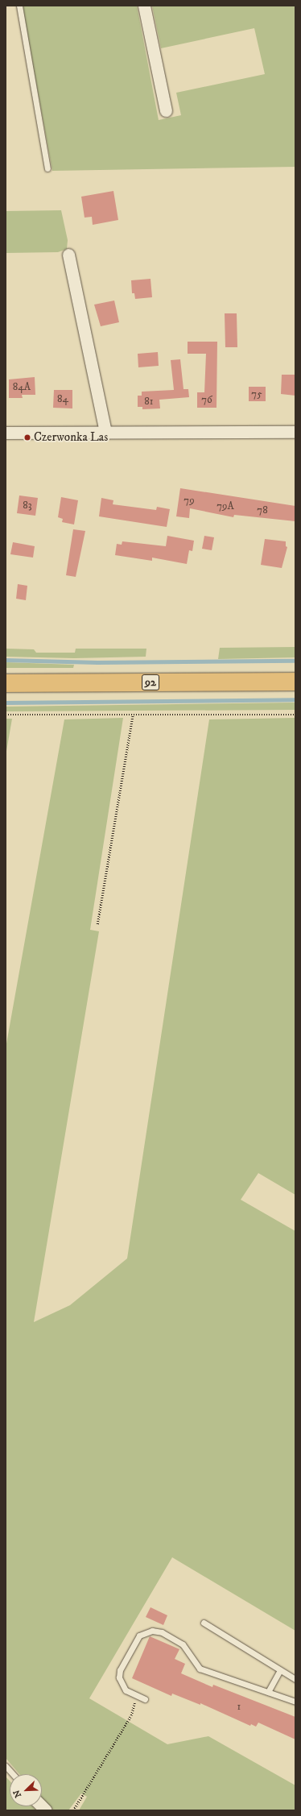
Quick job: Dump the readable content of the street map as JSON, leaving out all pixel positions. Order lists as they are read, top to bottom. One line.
{"streets":{"main road":["92"]},"places":["Czerwonka Las"],"house_numbers":["84A","75","84","76","81","79","83","79A","78","1"],"north":"bottom left"}
